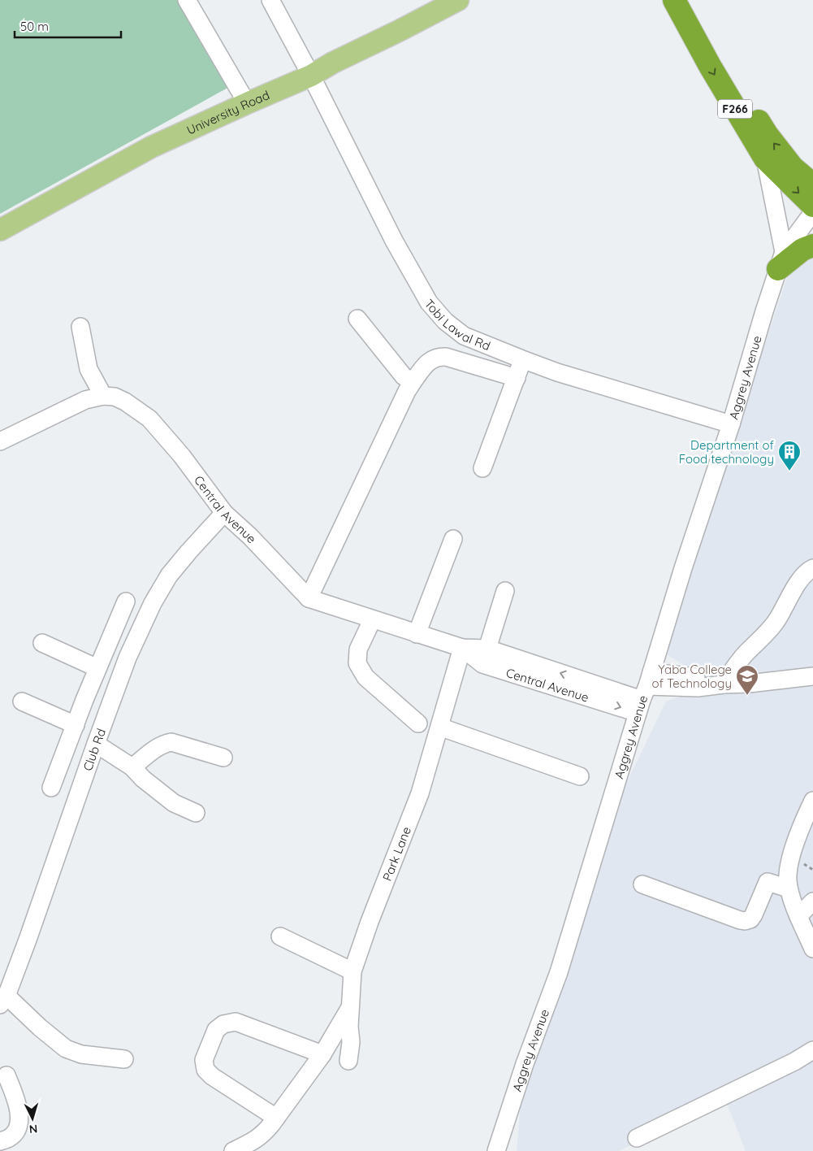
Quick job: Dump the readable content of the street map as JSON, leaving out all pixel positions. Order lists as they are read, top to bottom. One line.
{"streets":{"highway":["F266"],"main road":["University Road"],"street":["Tobi Lawal Rd","Aggrey Avenue","Central Avenue","Club Rd","Park Lane"]},"crossings":[["University Road","Tobi Lawal Rd"],["Tobi Lawal Rd","Aggrey Avenue"],["Aggrey Avenue","Central Avenue"],["Central Avenue","Club Rd"],["Central Avenue","Park Lane"]],"places":{"building":["Department of Food technology"],"school or university":["Yaba College of Technology"]},"scale_bar":"50 m","north":"bottom"}
